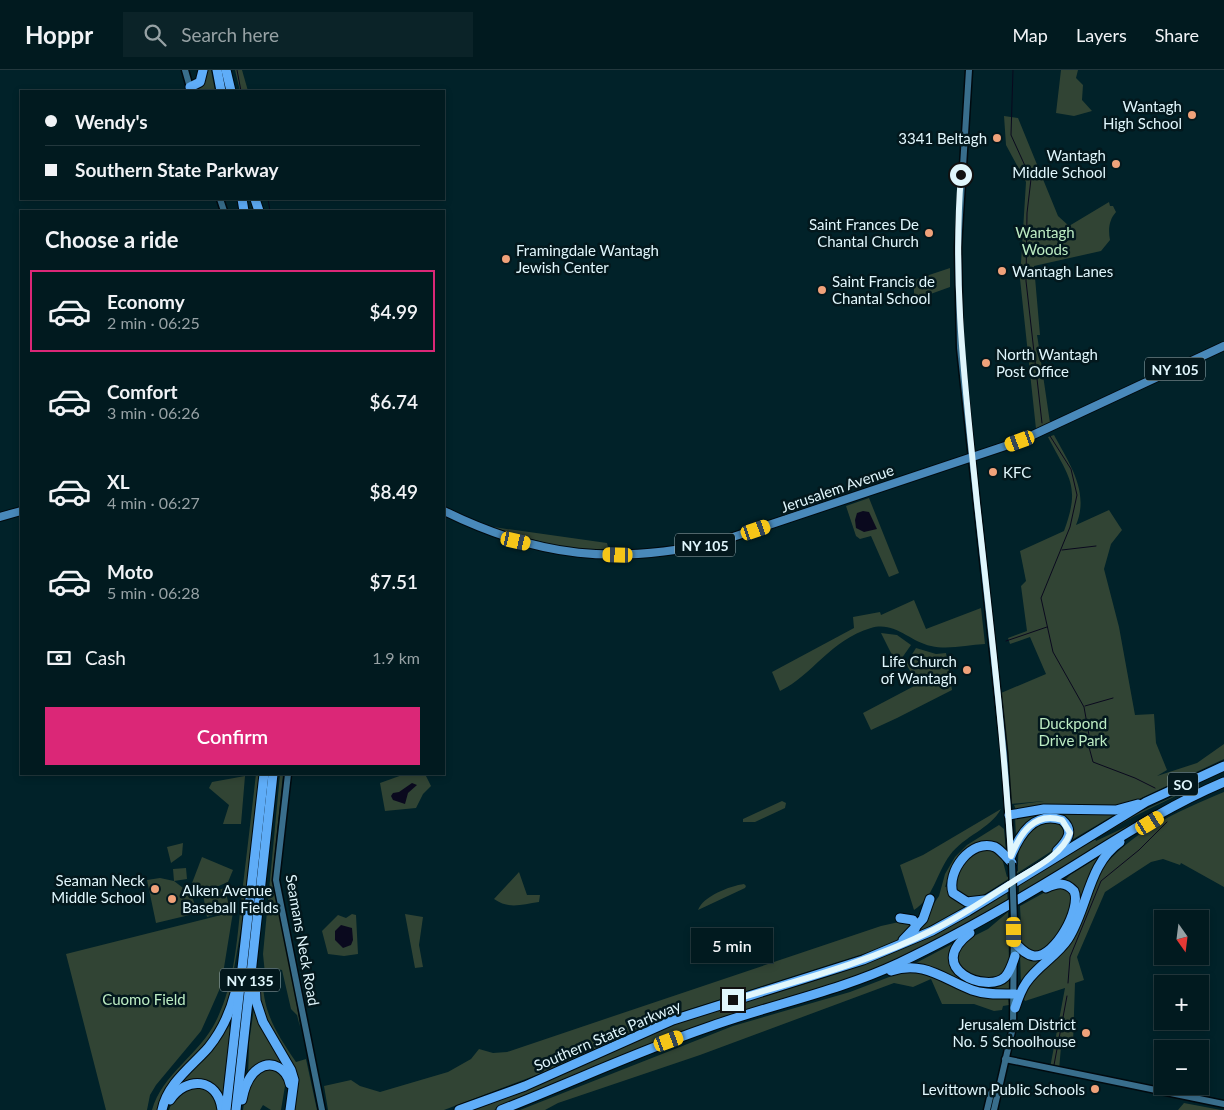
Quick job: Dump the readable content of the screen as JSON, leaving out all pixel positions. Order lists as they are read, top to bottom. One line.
{"streets":{"highway":["SO","NY 135","Southern State Parkway"],"main road":["NY 105","Jerusalem Avenue","Seamans Neck Road"]},"parks":["Wantagh Woods","Duckpond Drive Park","Cuomo Field"],"places":["Wantagh High School","3341 Beltagh","Wantagh Middle School","Saint Frances De Chantal Church","Framingdale Wantagh Jewish Center","Wantagh Lanes","Saint Francis de Chantal School","North Wantagh Post Office","KFC","Life Church of Wantagh","Seaman Neck Middle School","Alken Avenue Baseball Fields","Jerusalem District No. 5 Schoolhouse","Levittown Public Schools"],"north":"bottom","page":{"header":"Hoppr","search":"Search here","nav":["Map","Layers","Share"],"banner":["Wendy's","Southern State Parkway"],"heading":"Choose a ride","list":[{"name":"Economy","note":"2 min · 06:25","value":"$4.99"},{"name":"Comfort","note":"3 min · 06:26","value":"$6.74"},{"name":"XL","note":"4 min · 06:27","value":"$8.49"},{"name":"Moto","note":"5 min · 06:28","value":"$7.51"}],"pay":["Cash","1.9 km"],"buttons":"Confirm","map_buttons":["+","−"],"bubble":"5 min"}}
